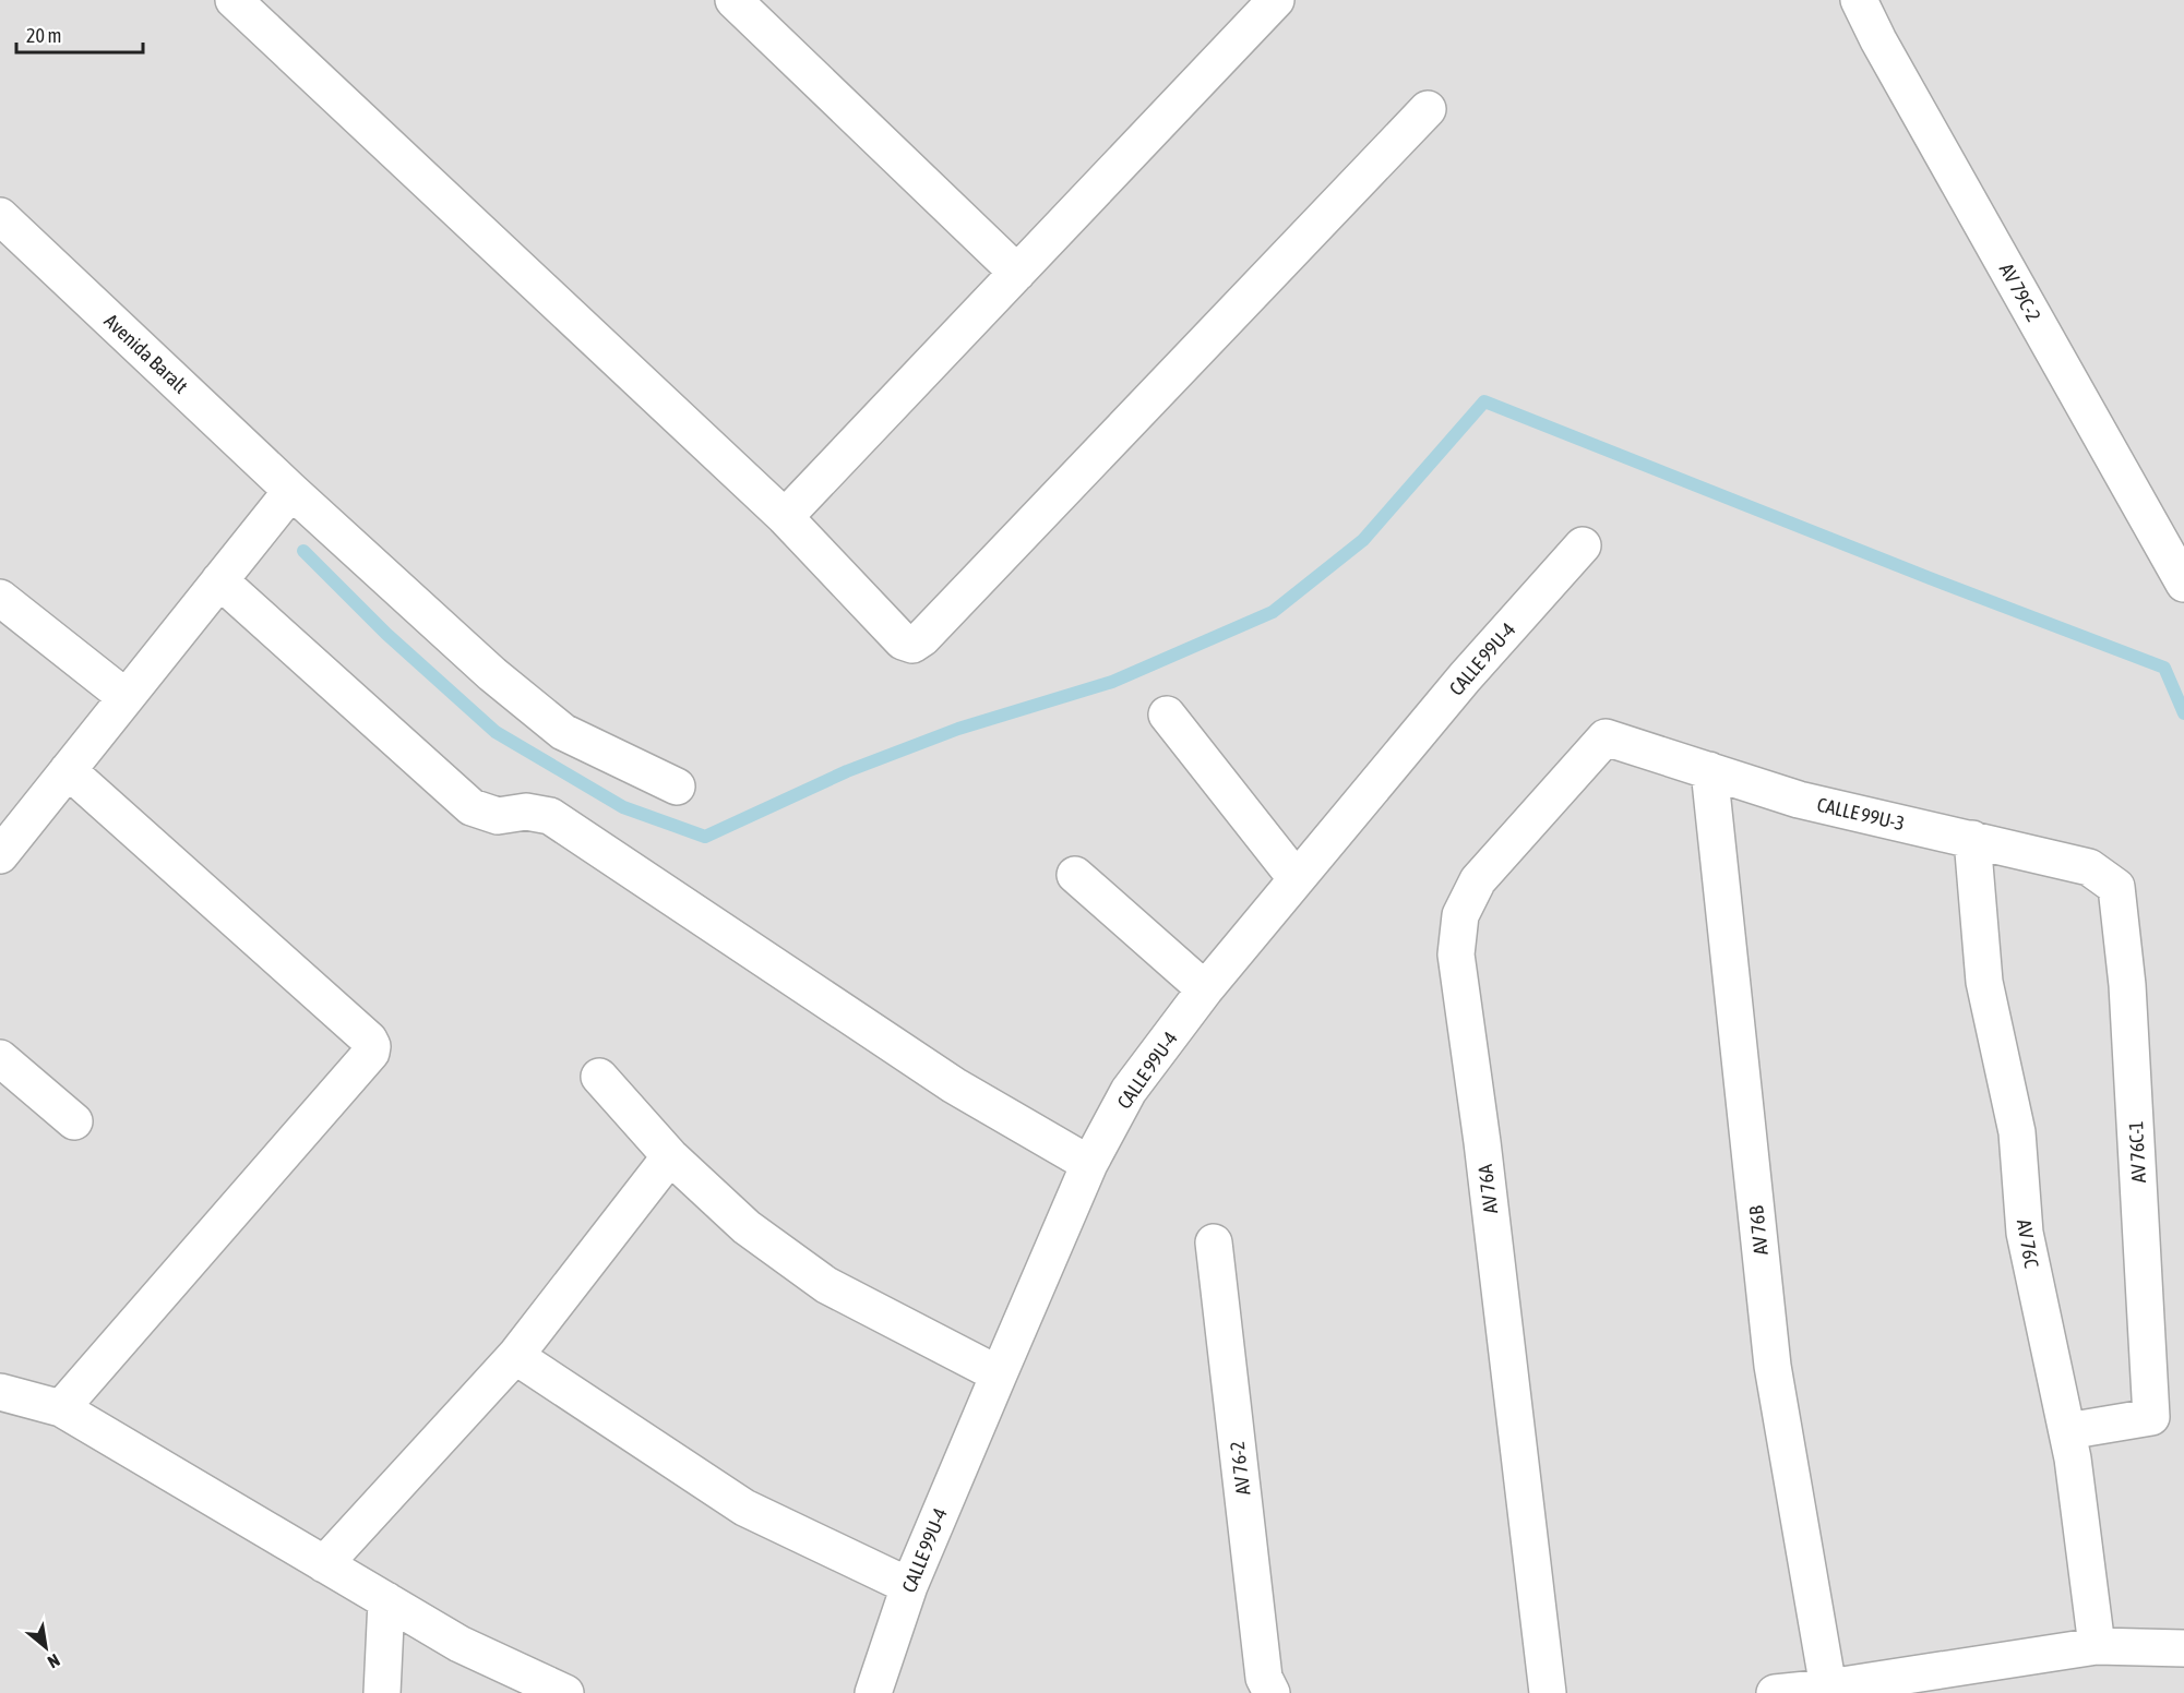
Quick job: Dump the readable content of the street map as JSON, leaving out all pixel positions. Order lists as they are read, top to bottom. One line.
{"streets":{"street":["AV 79C-2","Avenida Baralt","CALLE 99U-4","CALLE 99U-3","AV 76C-1","AV 76A","AV 76B","AV 76C","AV 76-2"]},"crossings":[["CALLE 99U-3","AV 76C-1"],["CALLE 99U-3","AV 76A"],["CALLE 99U-3","AV 76B"],["CALLE 99U-3","AV 76C"],["AV 76C-1","AV 76C"]],"scale_bar":"20 m","north":"bottom right"}
